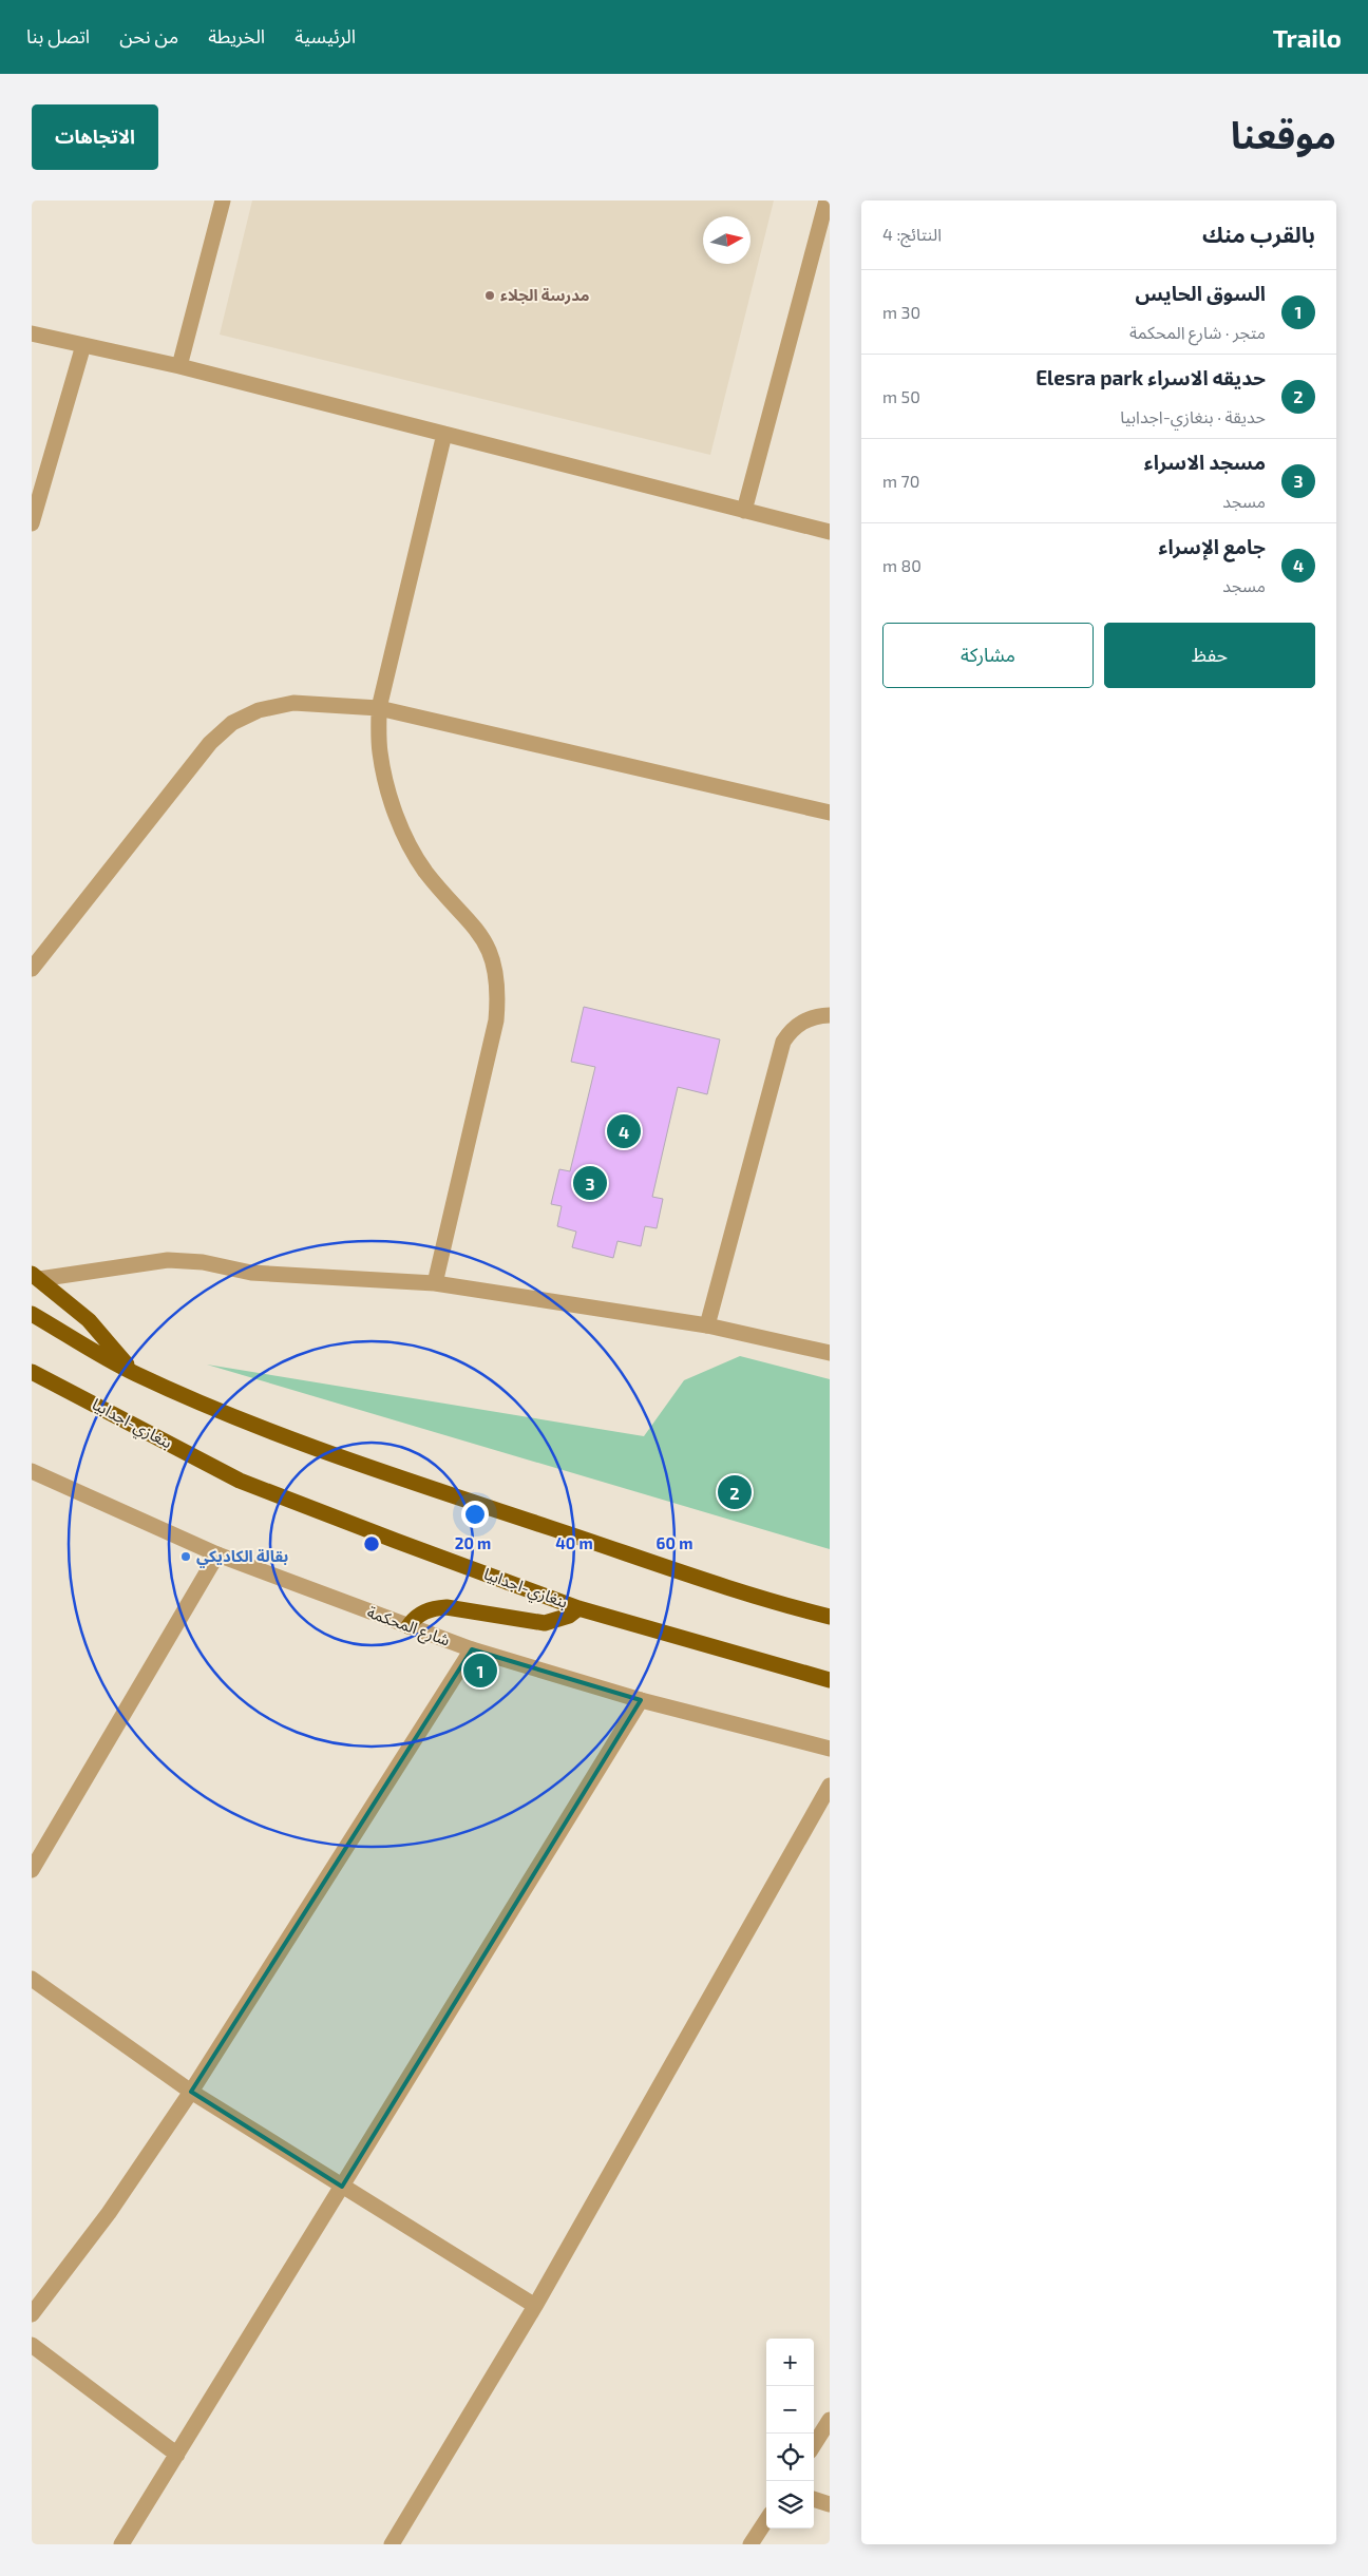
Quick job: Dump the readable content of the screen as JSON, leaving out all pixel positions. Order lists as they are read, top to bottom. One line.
{"streets":{"highway":["بنغازي-اجدابيا"],"street":["شارع المحكمة"]},"places":["مدرسة الجلاء","بقالة الكاديكي"],"north":"right","page":{"header":"Trailo","nav":["الرئيسية","الخريطة","من نحن","اتصل بنا"],"title":"موقعنا","buttons":["الاتجاهات",["حفظ","مشاركة"]],"heading":["بالقرب منك","النتائج: 4"],"list":[{"mark":"1","name":"السوق الحايس","note":"متجر · شارع المحكمة","value":"30 m"},{"mark":"2","name":"حديقه الاسراء Elesra park","note":"حديقة · بنغازي-اجدابيا","value":"50 m"},{"mark":"3","name":"مسجد الاسراء","note":"مسجد","value":"70 m"},{"mark":"4","name":"جامع الإسراء","note":"مسجد","value":"80 m"}],"pins":["4","3","2","1"],"map_buttons":["+","−"]},"rings":["20 m","40 m","60 m"]}
